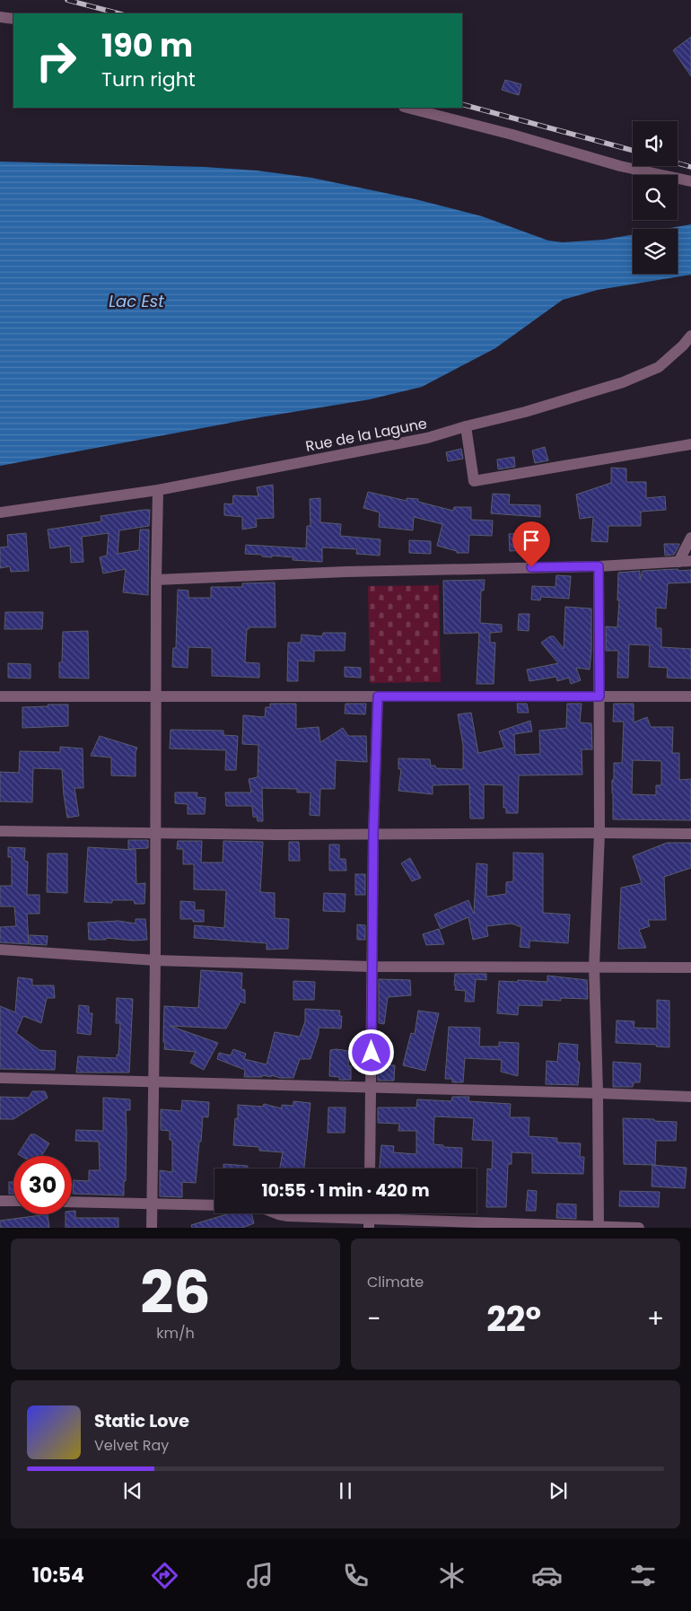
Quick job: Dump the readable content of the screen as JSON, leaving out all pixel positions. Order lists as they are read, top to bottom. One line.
{"streets":{"street":["Rue de la Lagune"]},"water":["Lac Est"],"page":{"turn":["190 m","Turn right"],"limit":"30","trip":"10:55 · 1 min · 420 m","tile":[["26","km/h"],"Climate"],"heat":["−","22°","+"],"song":["Static Love","Velvet Ray"],"tabs":"10:54"}}
